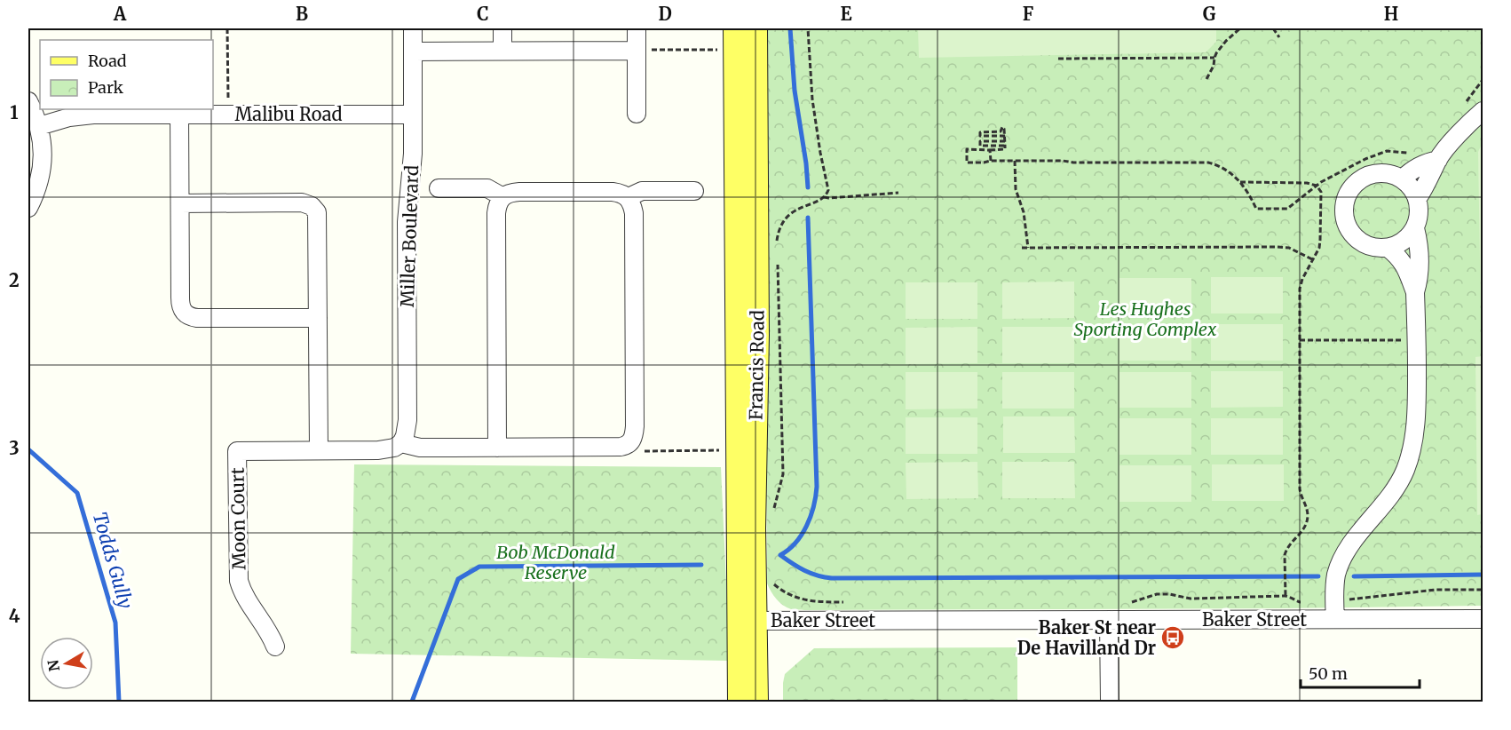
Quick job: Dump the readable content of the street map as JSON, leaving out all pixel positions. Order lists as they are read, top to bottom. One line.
{"streets":{"main road":["Francis Road"],"street":["Malibu Road","Miller Boulevard","Moon Court","Baker Street"]},"crossings":[["Malibu Road","Miller Boulevard"],["Miller Boulevard","Moon Court"],["Francis Road","Baker Street"]],"water":["Todds Gully"],"parks":["Les Hughes Sporting Complex","Bob McDonald Reserve"],"places":{"bus stop":["Baker St near De Havilland Dr"]},"legend":["Road","Park"],"scale_bar":"50 m","north":"left","grid":{"columns":["A","B","C","D","E","F","G","H"],"rows":["1","2","3","4"]}}
